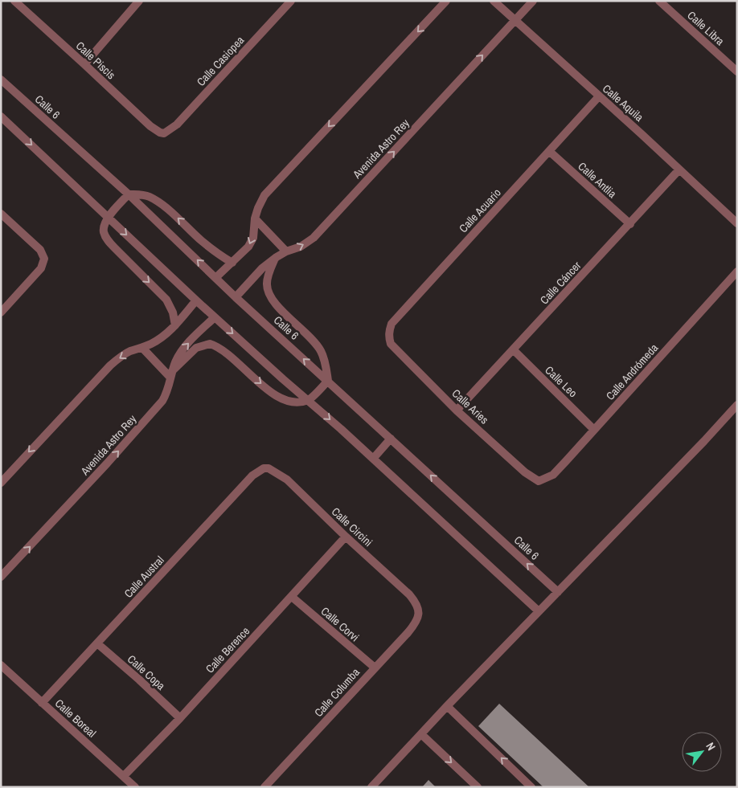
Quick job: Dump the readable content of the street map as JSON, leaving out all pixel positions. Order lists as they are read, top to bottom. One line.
{"streets":{"street":["Calle Libra","Calle Piscis","Calle Casiopea","Calle Aquila","Calle 6","Avenida Astro Rey","Calle Antlia","Calle Acuario","Calle Cáncer","Calle Andrómeda","Calle Leo","Calle Aries","Calle Circini","Calle Austral","Calle Corvi","Calle Berence","Calle Copa","Calle Columba","Calle Boreal"]},"crossings":[["Calle Piscis","Calle Casiopea"],["Calle Aquila","Avenida Astro Rey"],["Calle Aquila","Calle Acuario"],["Calle Aquila","Calle Cáncer"],["Calle 6","Avenida Astro Rey"],["Calle Antlia","Calle Acuario"],["Calle Antlia","Calle Cáncer"],["Calle Acuario","Calle Aries"],["Calle Cáncer","Calle Leo"],["Calle Cáncer","Calle Aries"],["Calle Andrómeda","Calle Leo"],["Calle Andrómeda","Calle Aries"],["Calle Circini","Calle Austral"],["Calle Circini","Calle Berence"],["Calle Circini","Calle Columba"],["Calle Austral","Calle Copa"],["Calle Austral","Calle Boreal"],["Calle Corvi","Calle Berence"],["Calle Corvi","Calle Columba"],["Calle Berence","Calle Copa"],["Calle Berence","Calle Boreal"]],"north":"top right"}
